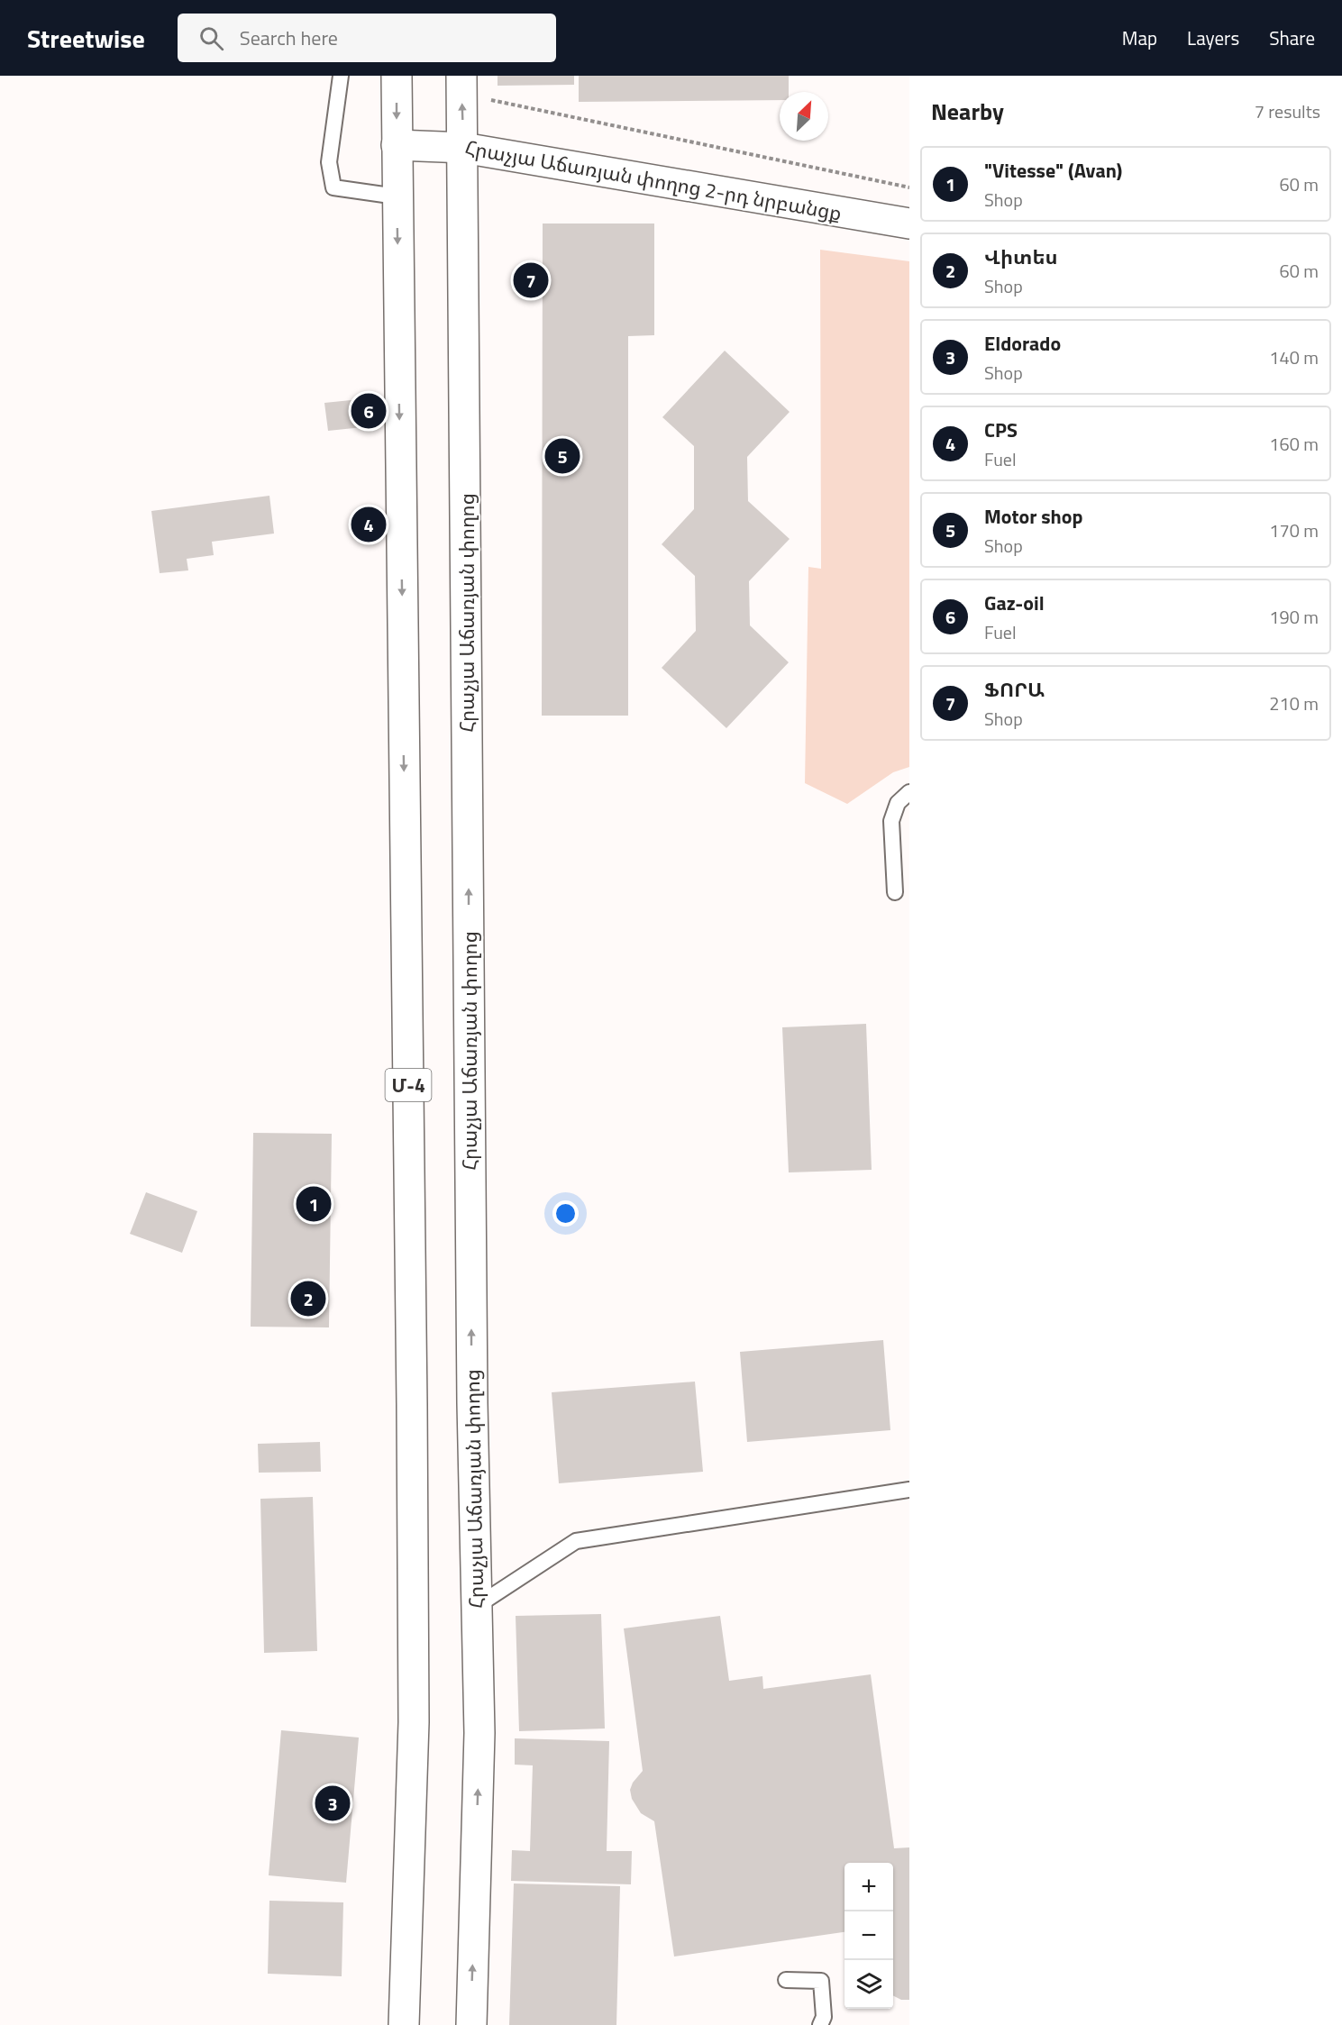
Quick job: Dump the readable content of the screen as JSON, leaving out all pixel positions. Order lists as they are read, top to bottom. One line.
{"streets":{"main road":["Հրաչյա Աճառյան փողոց 2-րդ նրբանցք","Հրաչյա Աճառյան փողոց","Մ-4"]},"crossings":[["Հրաչյա Աճառյան փողոց 2-րդ նրբանցք","Հրաչյա Աճառյան փողոց"],["Հրաչյա Աճառյան փողոց 2-րդ նրբանցք","Մ-4"]],"north":"top right","page":{"header":"Streetwise","search":"Search here","nav":["Map","Layers","Share"],"heading":["Nearby","7 results"],"list":[{"mark":"1","name":"\"Vitesse\" (Avan)","note":"Shop","value":"60 m"},{"mark":"2","name":"Վիտես","note":"Shop","value":"60 m"},{"mark":"3","name":"Eldorado","note":"Shop","value":"140 m"},{"mark":"4","name":"CPS","note":"Fuel","value":"160 m"},{"mark":"5","name":"Motor shop","note":"Shop","value":"170 m"},{"mark":"6","name":"Gaz-oil","note":"Fuel","value":"190 m"},{"mark":"7","name":"ՖՈՐԱ","note":"Shop","value":"210 m"}],"pins":["7","6","5","4","1","2","3"],"map_buttons":["+","−"]}}
